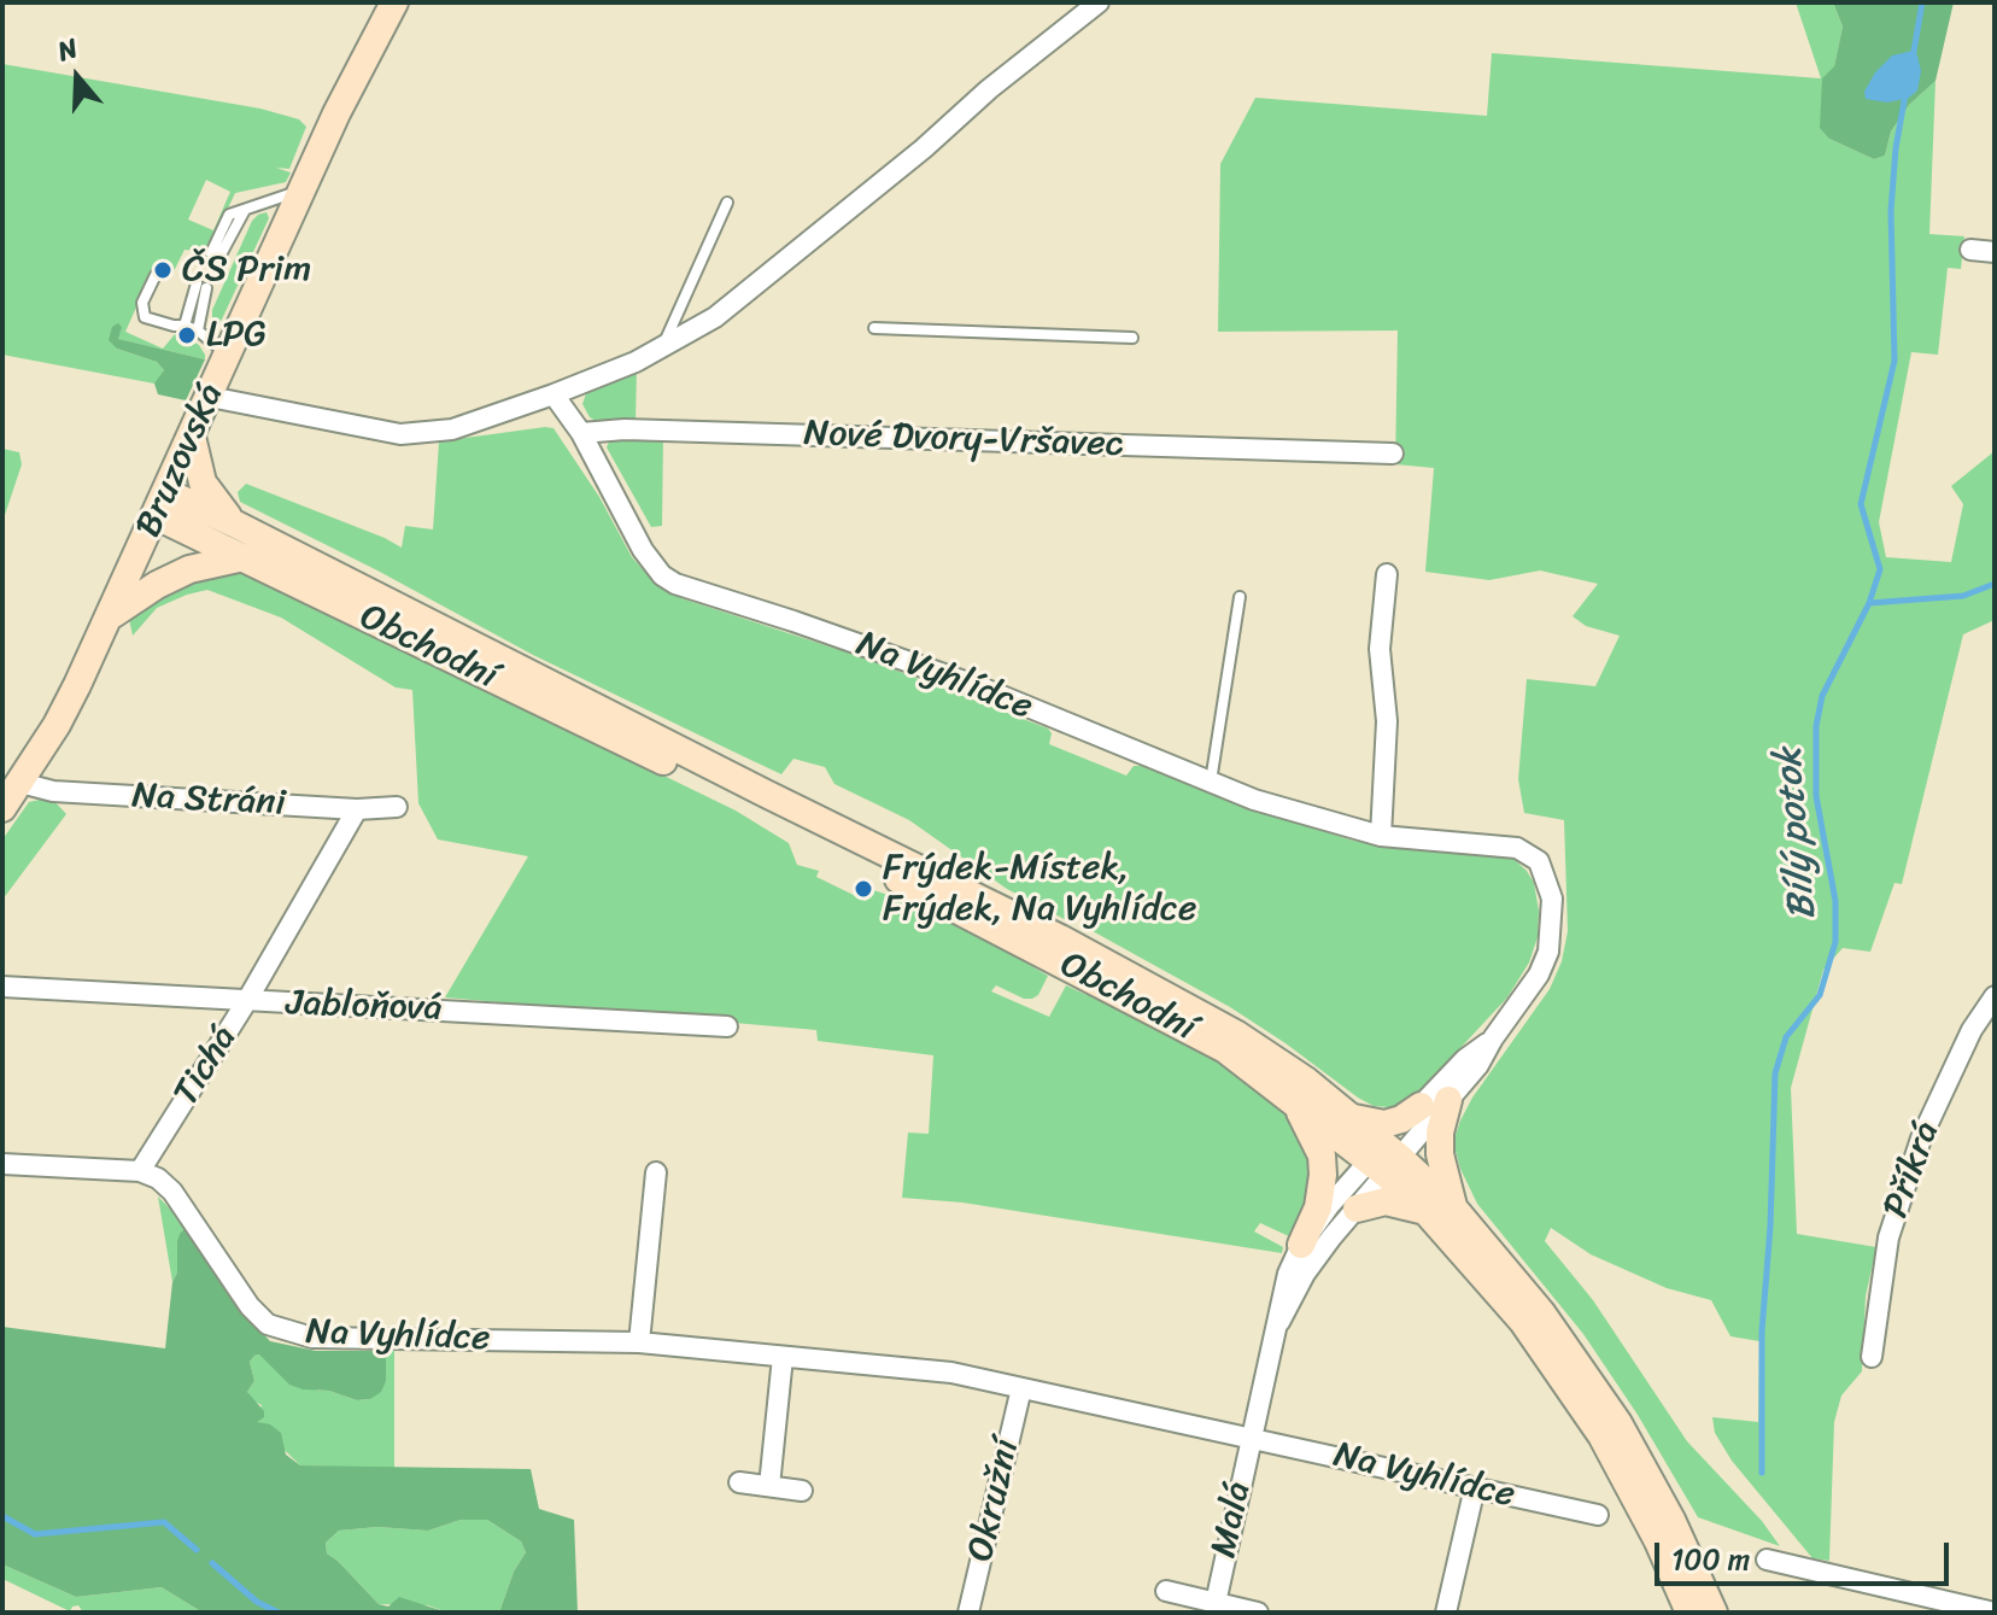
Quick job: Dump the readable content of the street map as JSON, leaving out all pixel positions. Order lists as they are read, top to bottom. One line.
{"streets":{"main road":["Bruzovská","Obchodní"],"street":["Nové Dvory-Vršavec","Na Vyhlídce","Na Stráni","Jabloňová","Tichá","Příkrá","Okružní","Malá"]},"crossings":[["Nové Dvory-Vršavec","Na Vyhlídce"],["Bruzovská","Obchodní"],["Bruzovská","Na Stráni"],["Obchodní","Na Vyhlídce"],["Na Vyhlídce","Tichá"],["Na Vyhlídce","Okružní"],["Na Vyhlídce","Malá"],["Na Stráni","Tichá"],["Jabloňová","Tichá"]],"water":["Bílý potok"],"places":["ČS Prim","LPG","Frýdek-Místek, Frýdek, Na Vyhlídce"],"scale_bar":"100 m","north":"top"}
